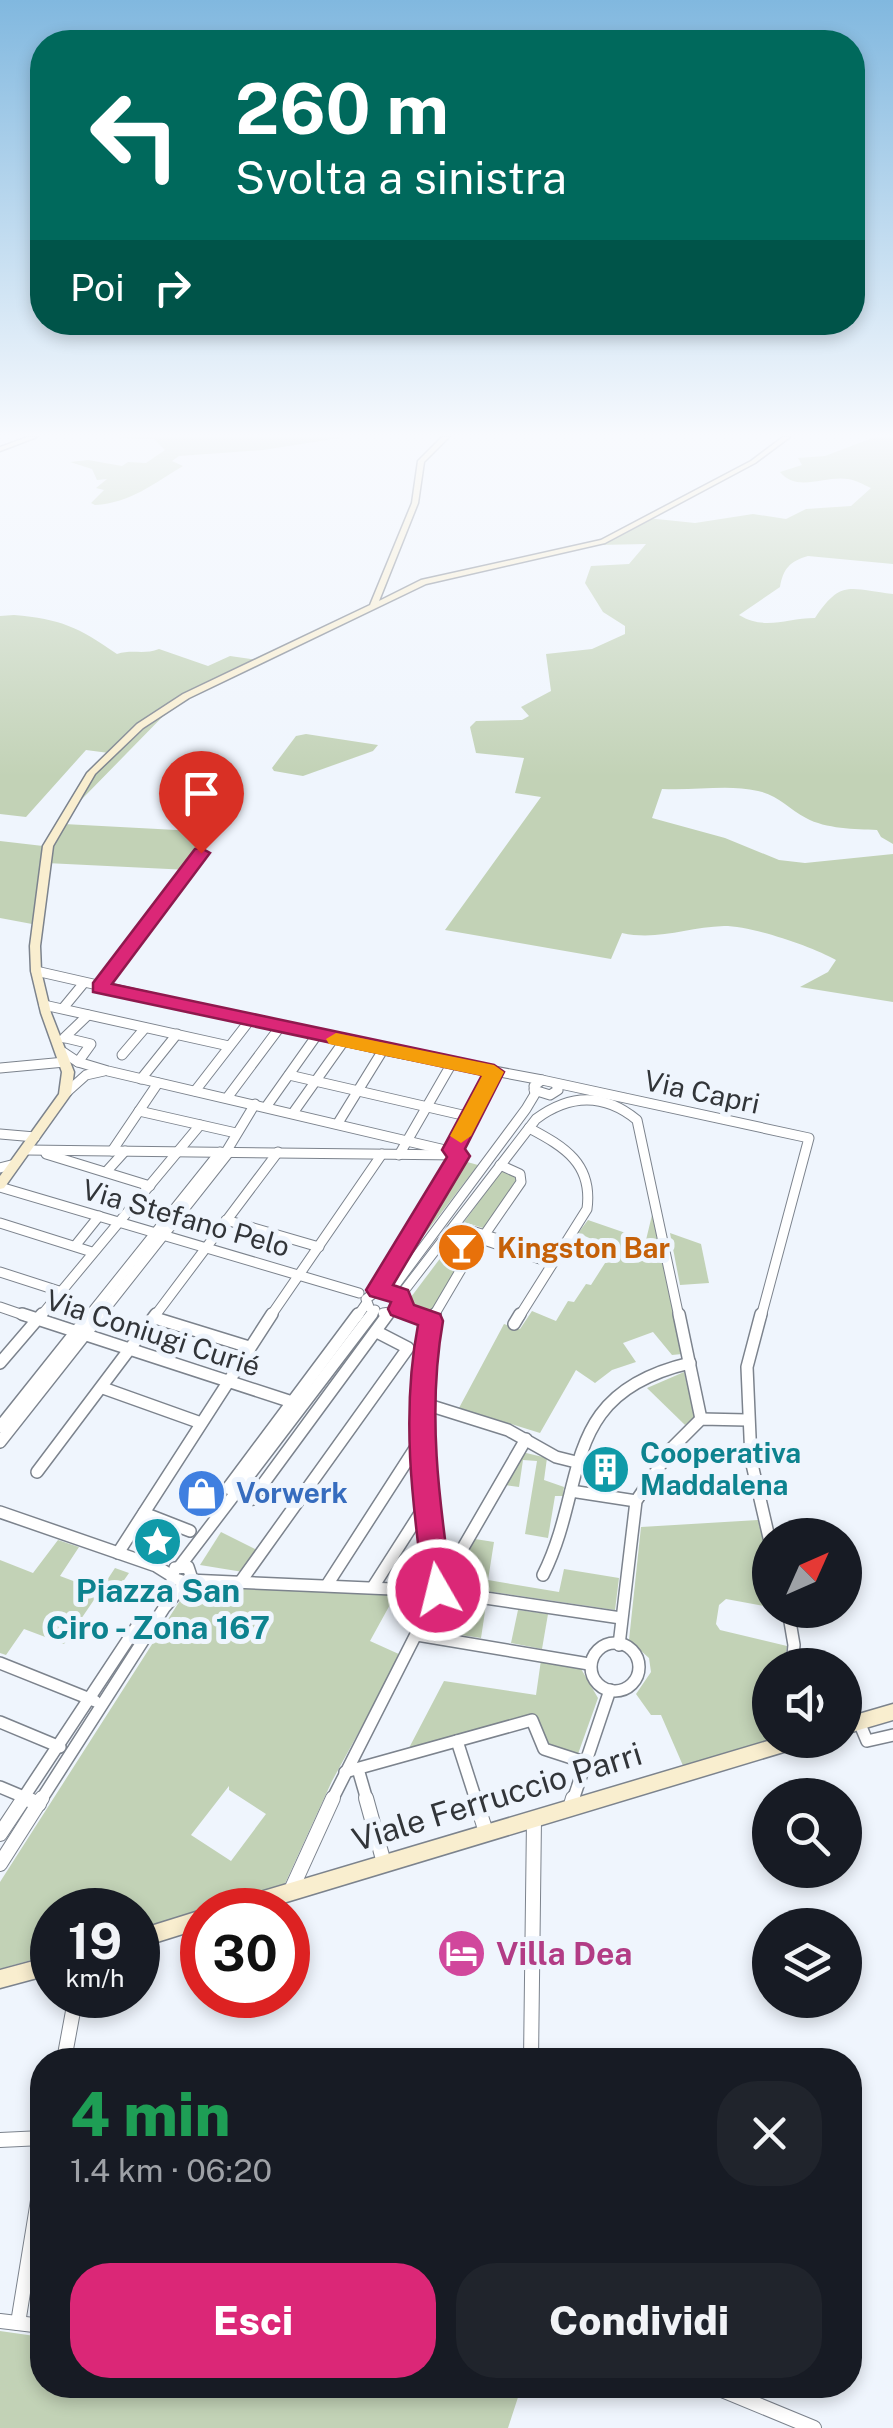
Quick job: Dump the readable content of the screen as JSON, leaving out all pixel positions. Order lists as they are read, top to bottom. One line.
{"streets":{"main road":["Viale Ferruccio Parri"],"street":["Via Capri","Via Stefano Pelo","Via Coniugi Curié"]},"places":{"bar":["Kingston Bar"],"building":["Cooperativa Maddalena"],"shop":["Vorwerk"],"place":["Piazza San Ciro - Zona 167"],"hotel":["Villa Dea"]},"north":"top right","page":{"turn":["260 m","Svolta a sinistra"],"then":"Poi","speed":"19 km/h","limit":"30","heading":["4 min","1.4 km · 06:20"],"buttons":["Esci","Condividi"]}}
